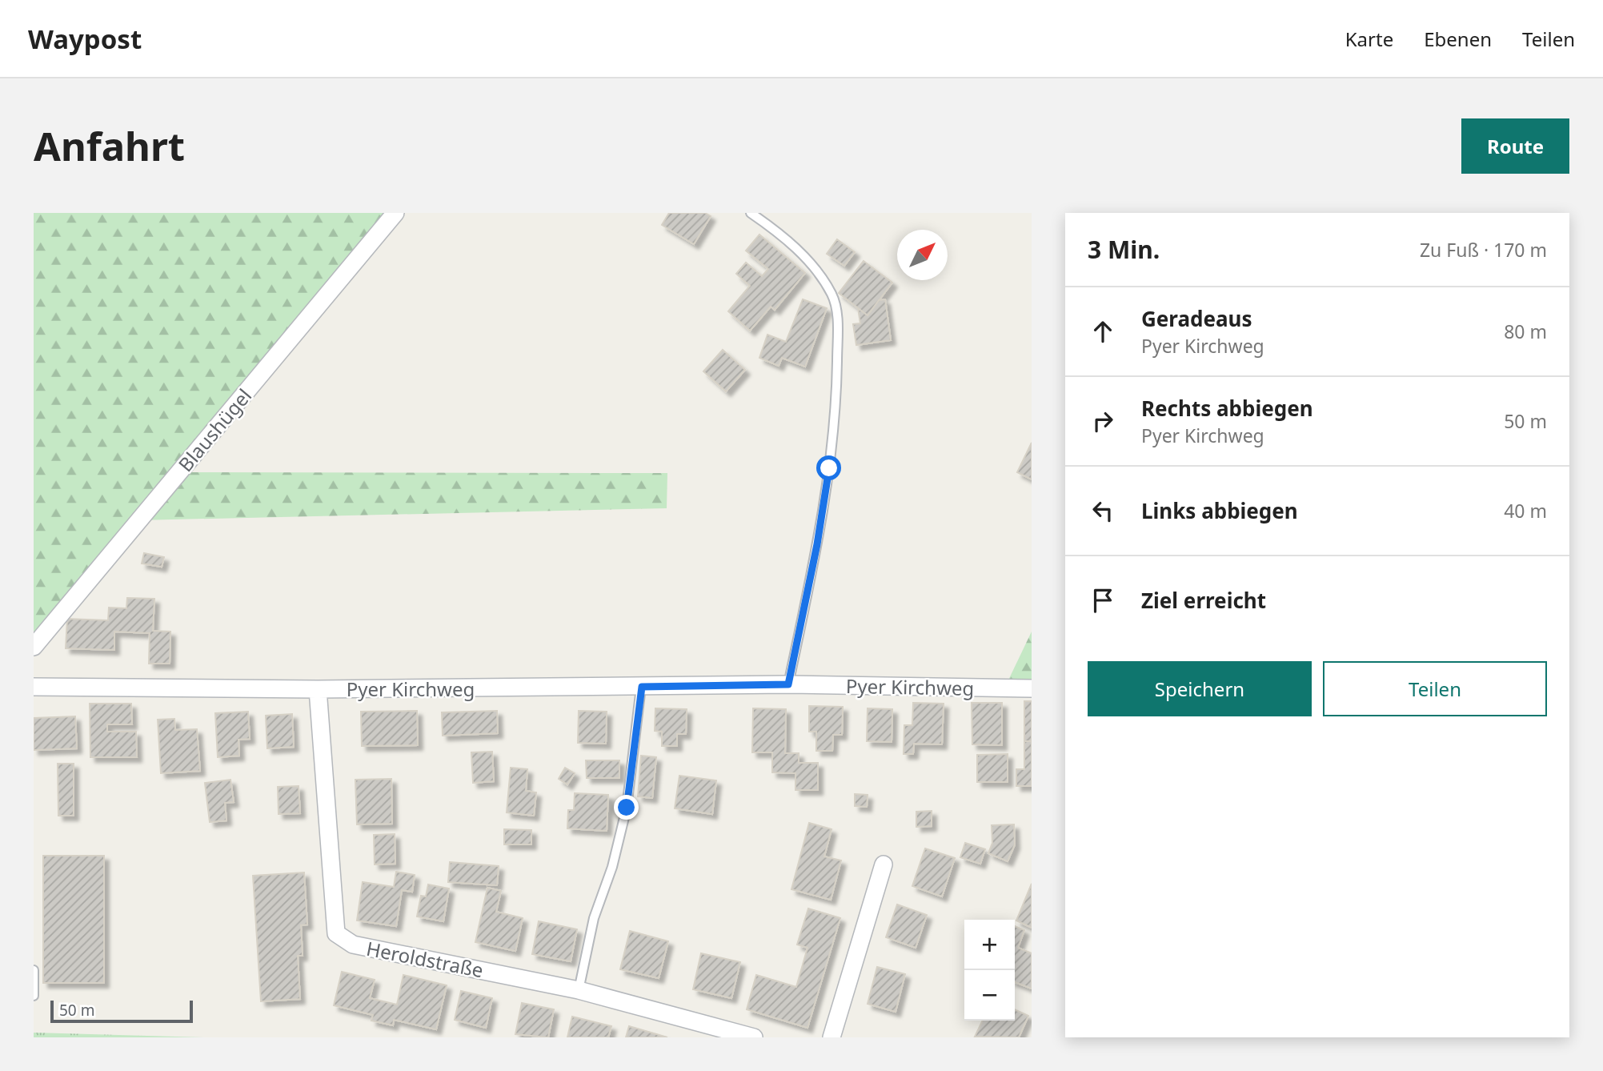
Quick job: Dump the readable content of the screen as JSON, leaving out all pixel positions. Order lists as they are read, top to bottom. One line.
{"streets":{"street":["Blaushügel","Pyer Kirchweg","Heroldstraße"]},"crossings":[["Pyer Kirchweg","Heroldstraße"]],"scale_bar":"50 m","north":"top right","page":{"header":"Waypost","nav":["Karte","Ebenen","Teilen"],"buttons":["Route",["Speichern","Teilen"]],"title":"Anfahrt","heading":["3 Min.","Zu Fuß · 170 m"],"list":[["Geradeaus","Pyer Kirchweg","80 m"],["Rechts abbiegen","Pyer Kirchweg","50 m"],["Links abbiegen","40 m"],"Ziel erreicht"],"map_buttons":["+","−"],"scale":"50 m"}}
